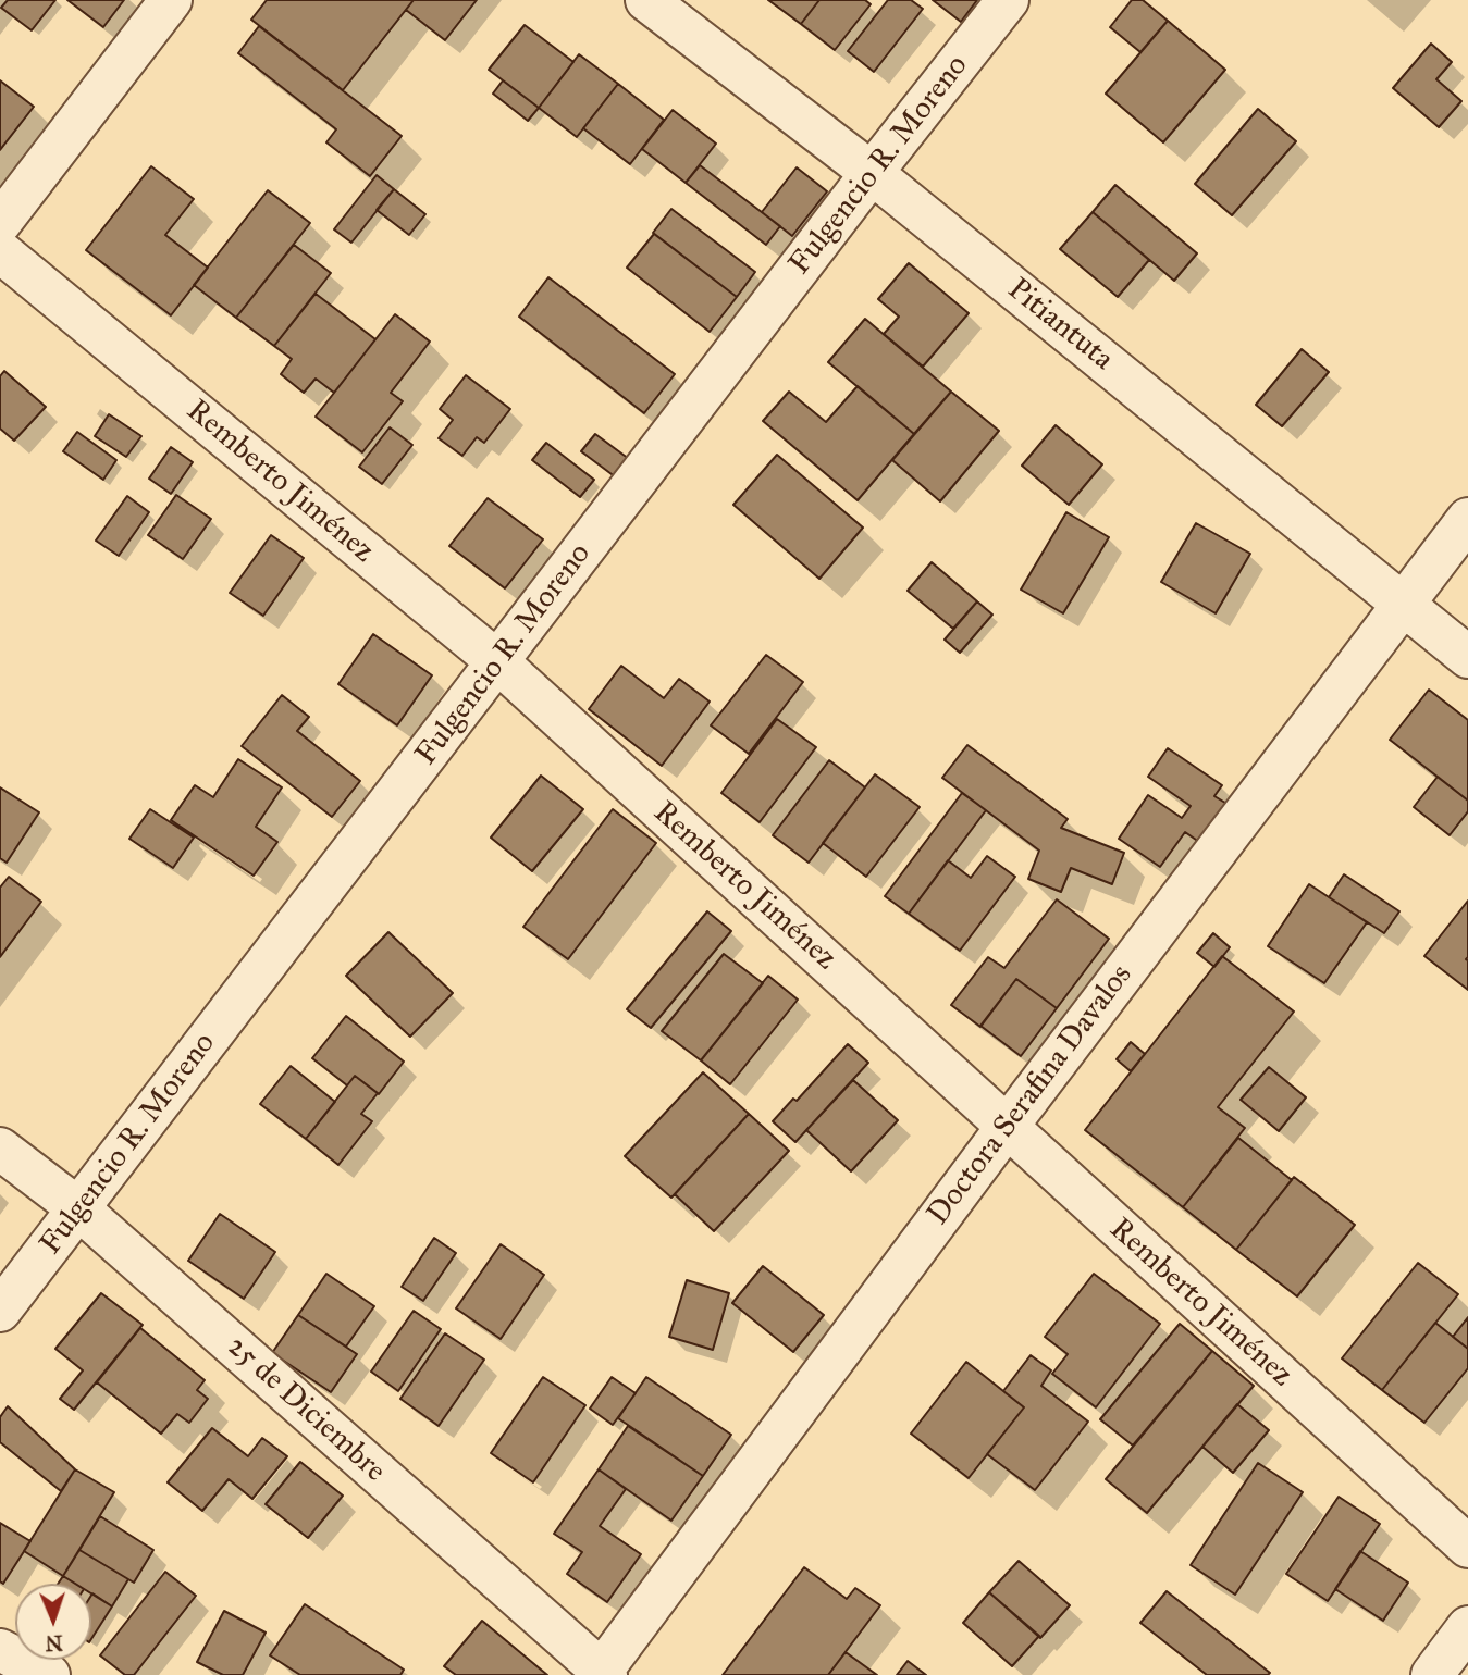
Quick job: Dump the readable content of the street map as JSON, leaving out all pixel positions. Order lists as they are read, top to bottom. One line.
{"streets":{"street":["Fulgencio R. Moreno","Pitiantuta","Remberto Jiménez","Doctora Serafina Davalos","25 de Diciembre"]},"crossings":[["Fulgencio R. Moreno","Pitiantuta"],["Fulgencio R. Moreno","Remberto Jiménez"],["Fulgencio R. Moreno","25 de Diciembre"],["Pitiantuta","Doctora Serafina Davalos"],["Remberto Jiménez","Doctora Serafina Davalos"],["Doctora Serafina Davalos","25 de Diciembre"]],"north":"bottom"}
